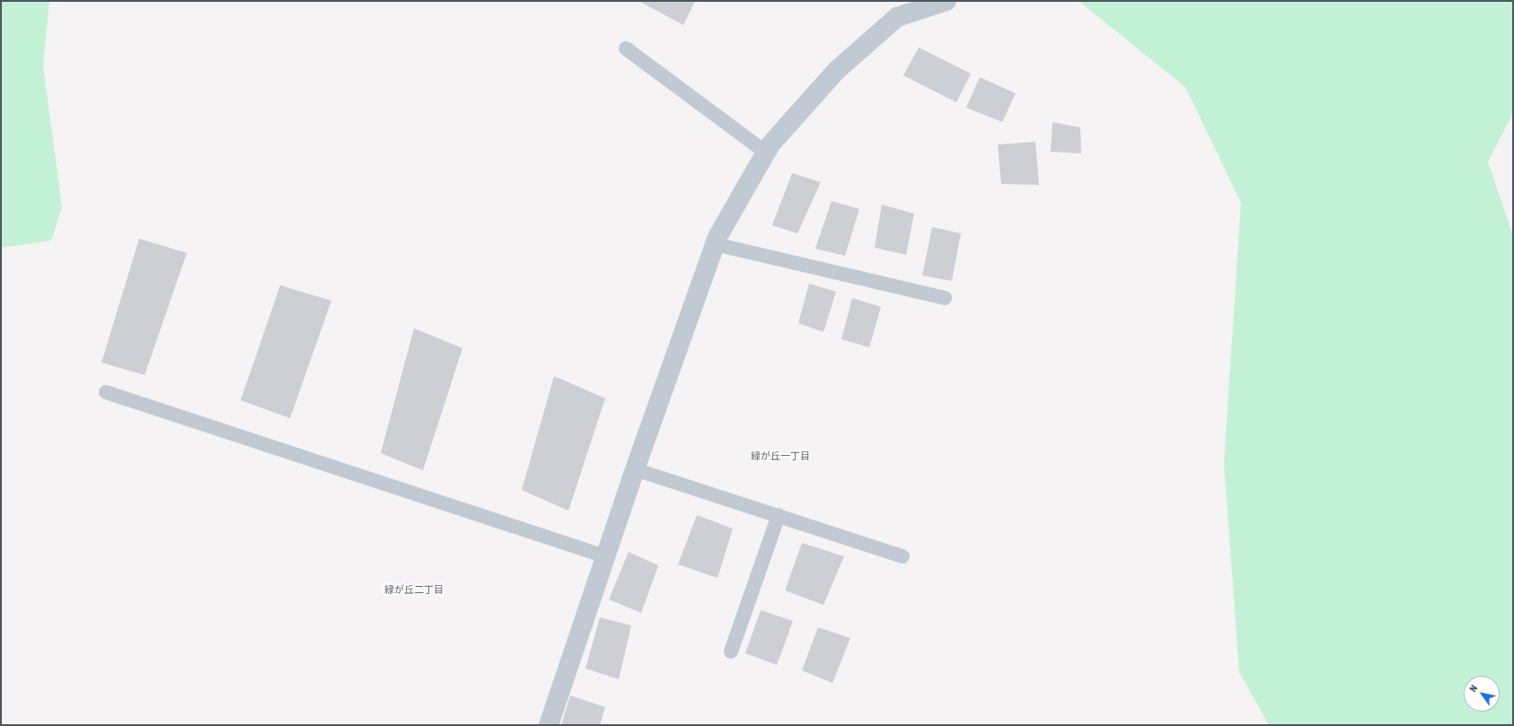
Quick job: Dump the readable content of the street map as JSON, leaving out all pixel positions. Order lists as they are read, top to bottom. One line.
{"districts":["緑が丘一丁目","緑が丘二丁目"],"north":"top left"}
